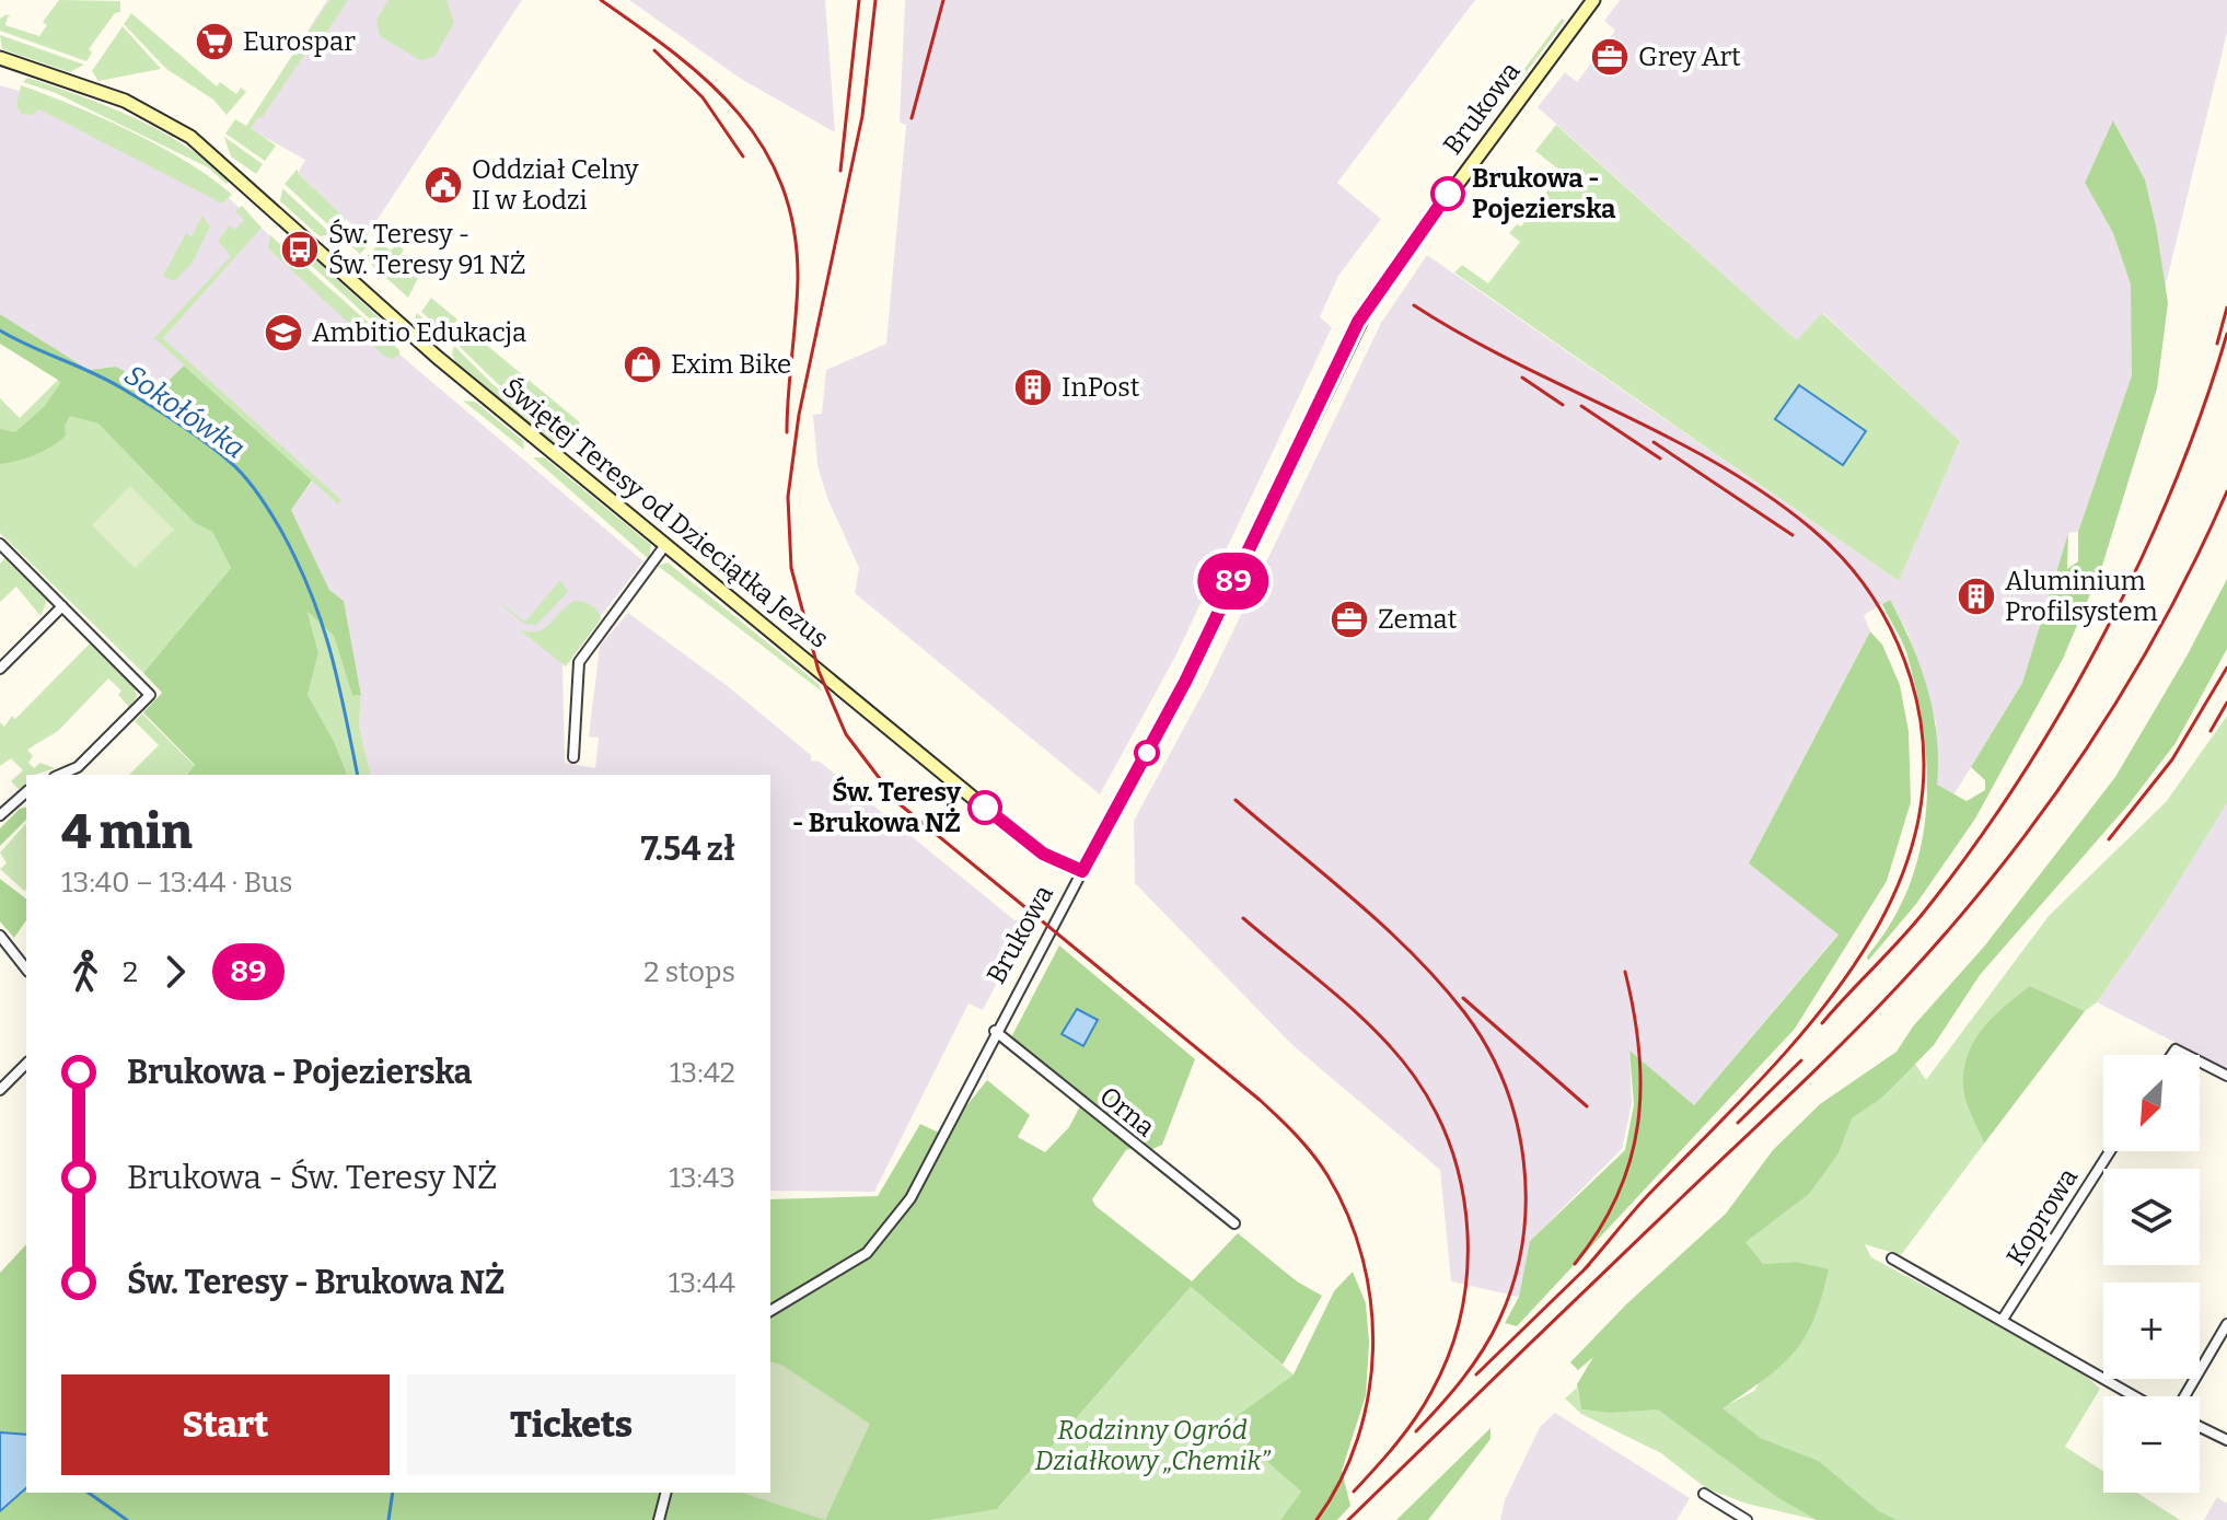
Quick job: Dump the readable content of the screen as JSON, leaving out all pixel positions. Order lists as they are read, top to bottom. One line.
{"streets":{"street":["Brukowa","Świętej Teresy od Dzieciątka Jezus","Orna","Koprowa"]},"crossings":[["Brukowa","Świętej Teresy od Dzieciątka Jezus"],["Brukowa","Orna"]],"water":["Sokołówka"],"parks":["Rodzinny Ogród Działkowy „Chemik”"],"places":{"supermarket":["Eurospar"],"office":["Grey Art","Zemat"],"public building":["Oddział Celny II w Łodzi"],"other":["Brukowa - Pojezierska","Św. Teresy - Brukowa NŻ"],"bus stop":["Św. Teresy - Św. Teresy 91 NŻ"],"school or university":["Ambitio Edukacja"],"shop":["Exim Bike"],"building":["InPost","Aluminium Profilsystem"]},"lines":["bus line 89"],"north":"bottom left","page":{"on_map":"89","heading":["4 min","13:40 – 13:44 · Bus","7.54 zł"],"legs":["2","89","2 stops"],"list":[{"name":"Brukowa - Pojezierska","value":"13:42"},{"name":"Brukowa - Św. Teresy NŻ","value":"13:43"},{"name":"Św. Teresy - Brukowa NŻ","value":"13:44"}],"map_buttons":["+","−"],"buttons":["Start","Tickets"]}}
